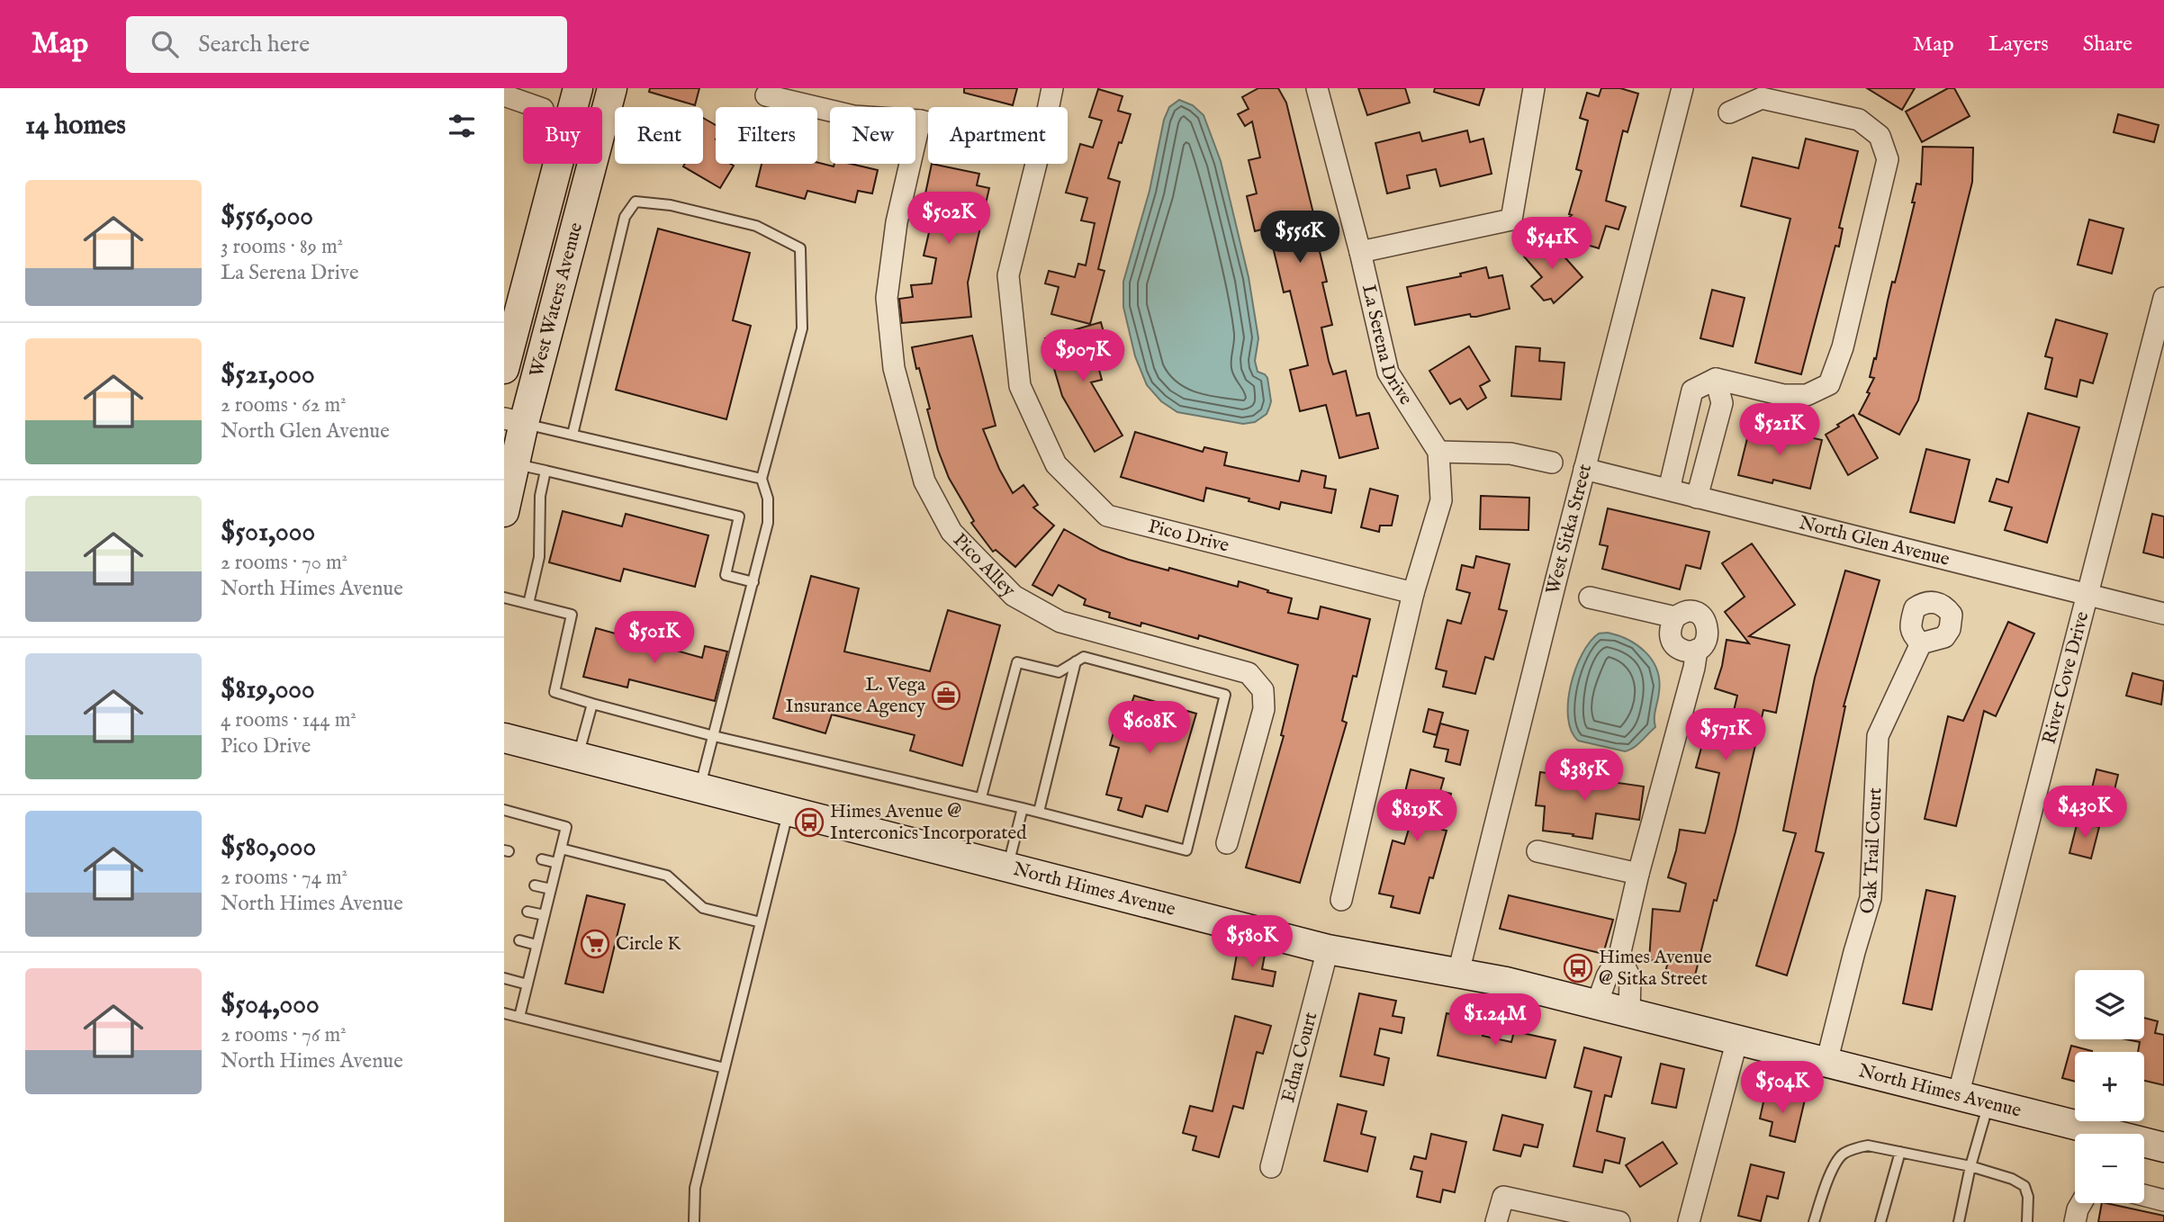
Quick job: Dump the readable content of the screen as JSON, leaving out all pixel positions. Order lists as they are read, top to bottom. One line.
{"streets":{"street":["West Waters Avenue","La Serena Drive","West Sitka Street","Pico Drive","North Glen Avenue","Pico Alley","River Cove Drive","Oak Trail Court","North Himes Avenue","Edna Court"]},"crossings":[["La Serena Drive","Pico Drive"],["West Sitka Street","North Glen Avenue"],["West Sitka Street","North Himes Avenue"],["North Glen Avenue","River Cove Drive"],["River Cove Drive","North Himes Avenue"],["Oak Trail Court","North Himes Avenue"],["North Himes Avenue","Edna Court"]],"places":{"office":["L. Vega Insurance Agency"],"bus stop":["Himes Avenue @ Interconics Incorporated","Himes Avenue @ Sitka Street"],"supermarket":["Circle K"]},"page":{"header":"Map","search":"Search here","nav":["Map","Layers","Share"],"heading":"14 homes","chip":["Buy","Rent","Filters","New","Apartment"],"list":[{"name":"$556,000","note":"3 rooms · 89 m² · La Serena Drive"},{"name":"$521,000","note":"2 rooms · 62 m² · North Glen Avenue"},{"name":"$501,000","note":"2 rooms · 70 m² · North Himes Avenue"},{"name":"$819,000","note":"4 rooms · 144 m² · Pico Drive"},{"name":"$580,000","note":"2 rooms · 74 m² · North Himes Avenue"},{"name":"$504,000","note":"2 rooms · 76 m² · North Himes Avenue"}],"price":["$502K","$556K","$541K","$907K","$521K","$501K","$608K","$571K","$385K","$430K","$819K","$580K","$1.24M","$504K"],"map_buttons":["+","−"]}}
